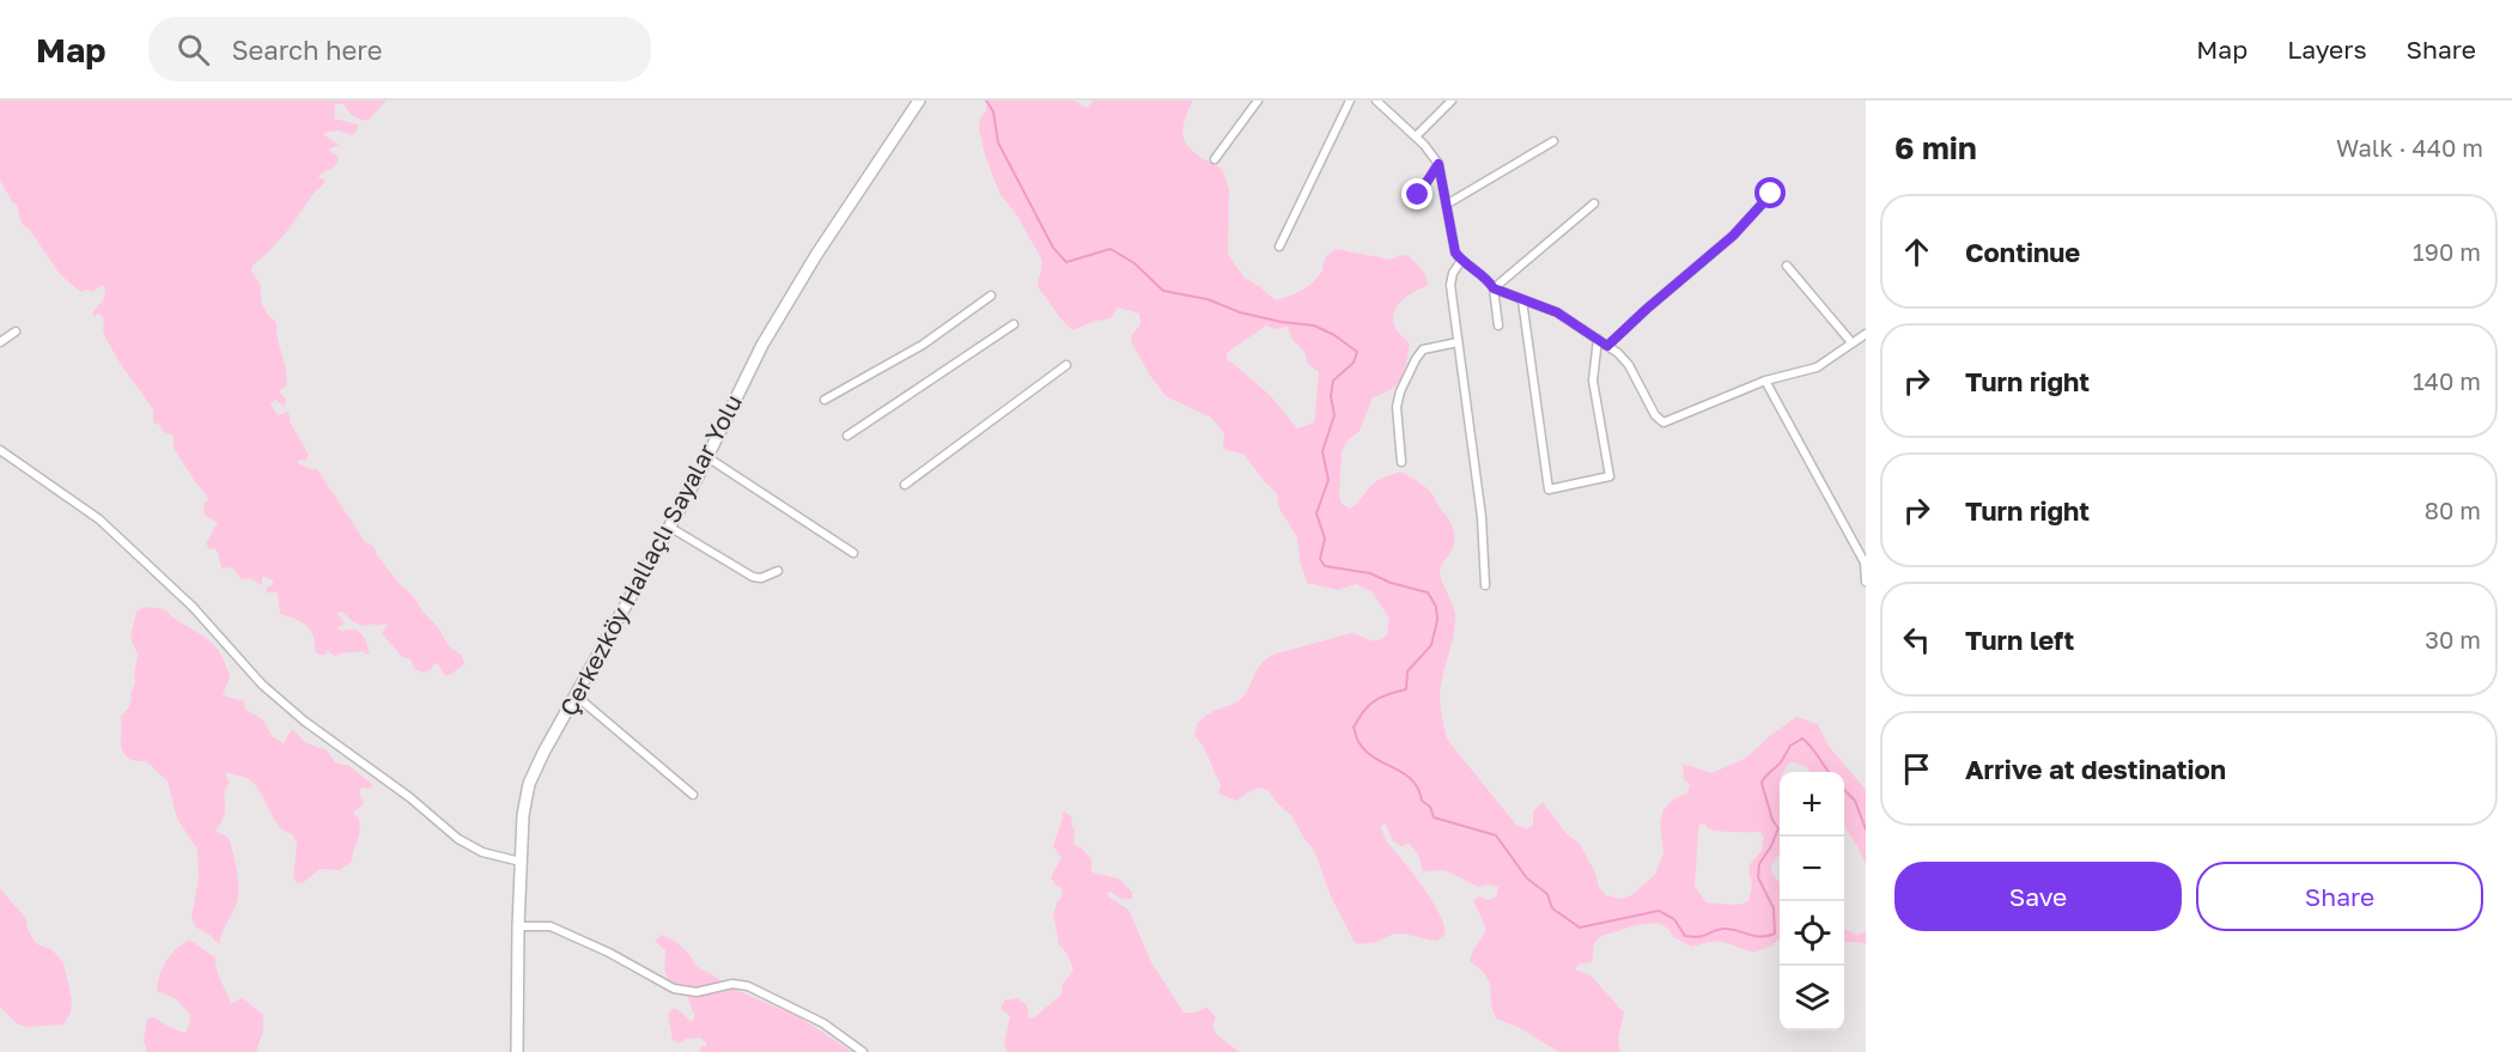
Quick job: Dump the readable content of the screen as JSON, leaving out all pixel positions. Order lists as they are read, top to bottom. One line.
{"streets":{"main road":["Çerkezköy Hallaçlı Sayalar Yolu"]},"page":{"header":"Map","search":"Search here","nav":["Map","Layers","Share"],"heading":["6 min","Walk · 440 m"],"list":[["Continue","190 m"],["Turn right","140 m"],["Turn right","80 m"],["Turn left","30 m"],"Arrive at destination"],"map_buttons":["+","−"],"buttons":["Save","Share"]}}
